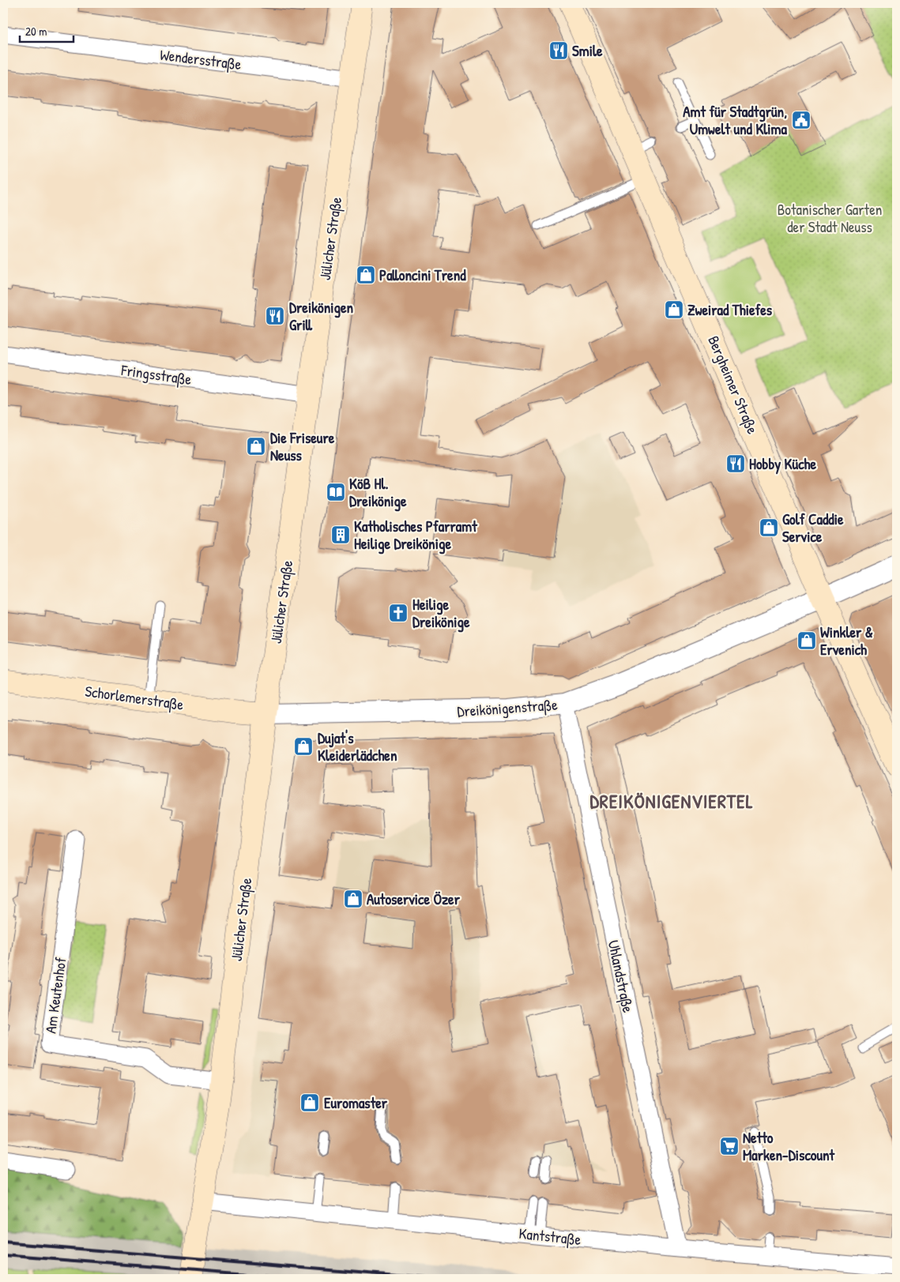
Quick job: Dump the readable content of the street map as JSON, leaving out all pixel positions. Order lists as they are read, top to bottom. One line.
{"streets":{"main road":["Jülicher Straße","Bergheimer Straße","Schorlemerstraße"],"street":["Wendersstraße","Fringsstraße","Dreikönigenstraße","Uhlandstraße","Am Keutenhof","Kantstraße"]},"crossings":[["Wendersstraße","Jülicher Straße"],["Jülicher Straße","Fringsstraße"],["Jülicher Straße","Schorlemerstraße"],["Jülicher Straße","Dreikönigenstraße"],["Jülicher Straße","Am Keutenhof"],["Jülicher Straße","Kantstraße"],["Bergheimer Straße","Dreikönigenstraße"],["Schorlemerstraße","Dreikönigenstraße"],["Dreikönigenstraße","Uhlandstraße"],["Uhlandstraße","Kantstraße"]],"districts":["DREIKÖNIGENVIERTEL"],"parks":["Botanischer Garten der Stadt Neuss"],"places":{"restaurant":["Smile","Dreikönigen Grill","Hobby Küche"],"public building":["Amt für Stadtgrün, Umwelt und Klima"],"shop":["Palloncini Trend","Zweirad Thiefes","Die Friseure Neuss","Golf Caddie Service","Winkler & Ervenich","Dujat's Kleiderlädchen","Autoservice Özer","Euromaster"],"library":["KöB Hl. Dreikönige"],"building":["Katholisches Pfarramt Heilige Dreikönige"],"church":["Heilige Dreikönige"],"supermarket":["Netto Marken-Discount"]},"scale_bar":"20 m"}
